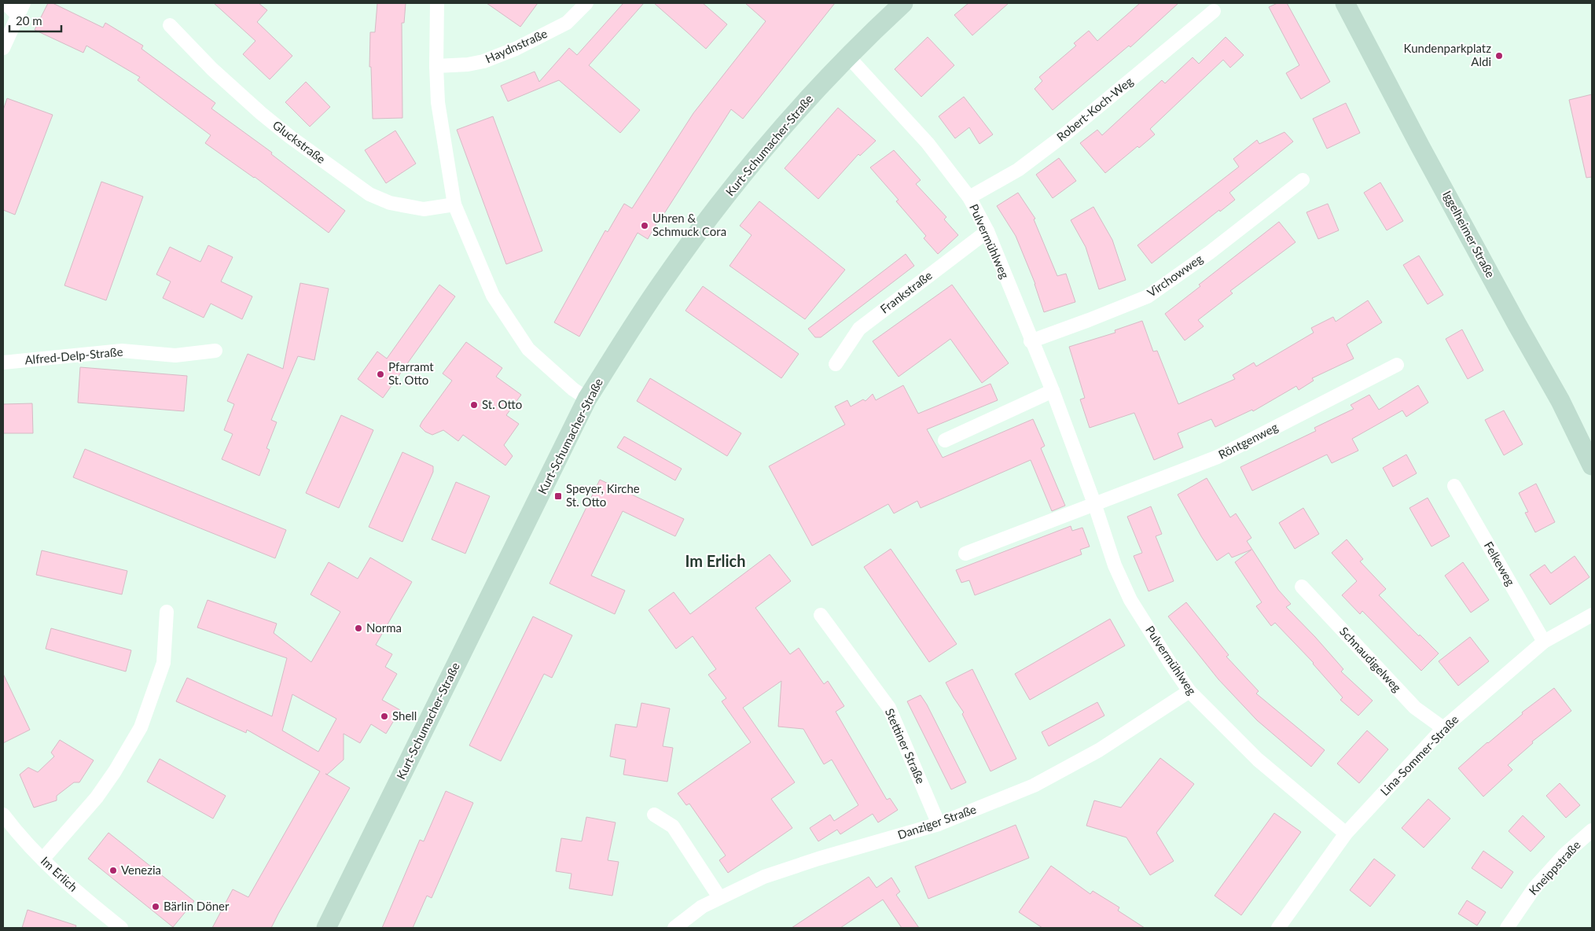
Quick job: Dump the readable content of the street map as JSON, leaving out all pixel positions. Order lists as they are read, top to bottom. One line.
{"streets":{"main road":["Kurt-Schumacher-Straße","Iggelheimer Straße"],"street":["Haydnstraße","Robert-Koch-Weg","Gluckstraße","Pulvermühlweg","Virchowweg","Frankstraße","Alfred-Delp-Straße","Röntgenweg","Felkeweg","Schnaudigelweg","Stettiner Straße","Lina-Sommer-Straße","Danziger Straße","Kneippstraße","Im Erlich"]},"crossings":[["Robert-Koch-Weg","Pulvermühlweg"],["Kurt-Schumacher-Straße","Pulvermühlweg"],["Pulvermühlweg","Virchowweg"],["Pulvermühlweg","Frankstraße"],["Pulvermühlweg","Röntgenweg"],["Pulvermühlweg","Lina-Sommer-Straße"],["Pulvermühlweg","Danziger Straße"],["Felkeweg","Lina-Sommer-Straße"],["Schnaudigelweg","Lina-Sommer-Straße"],["Stettiner Straße","Danziger Straße"]],"districts":["Im Erlich"],"places":{"other":["Kundenparkplatz Aldi","Uhren & Schmuck Cora","Pfarramt St. Otto","St. Otto","Norma","Shell","Venezia","Bärlin Döner"],"transit":["Speyer, Kirche St. Otto"]},"scale_bar":"20 m"}
